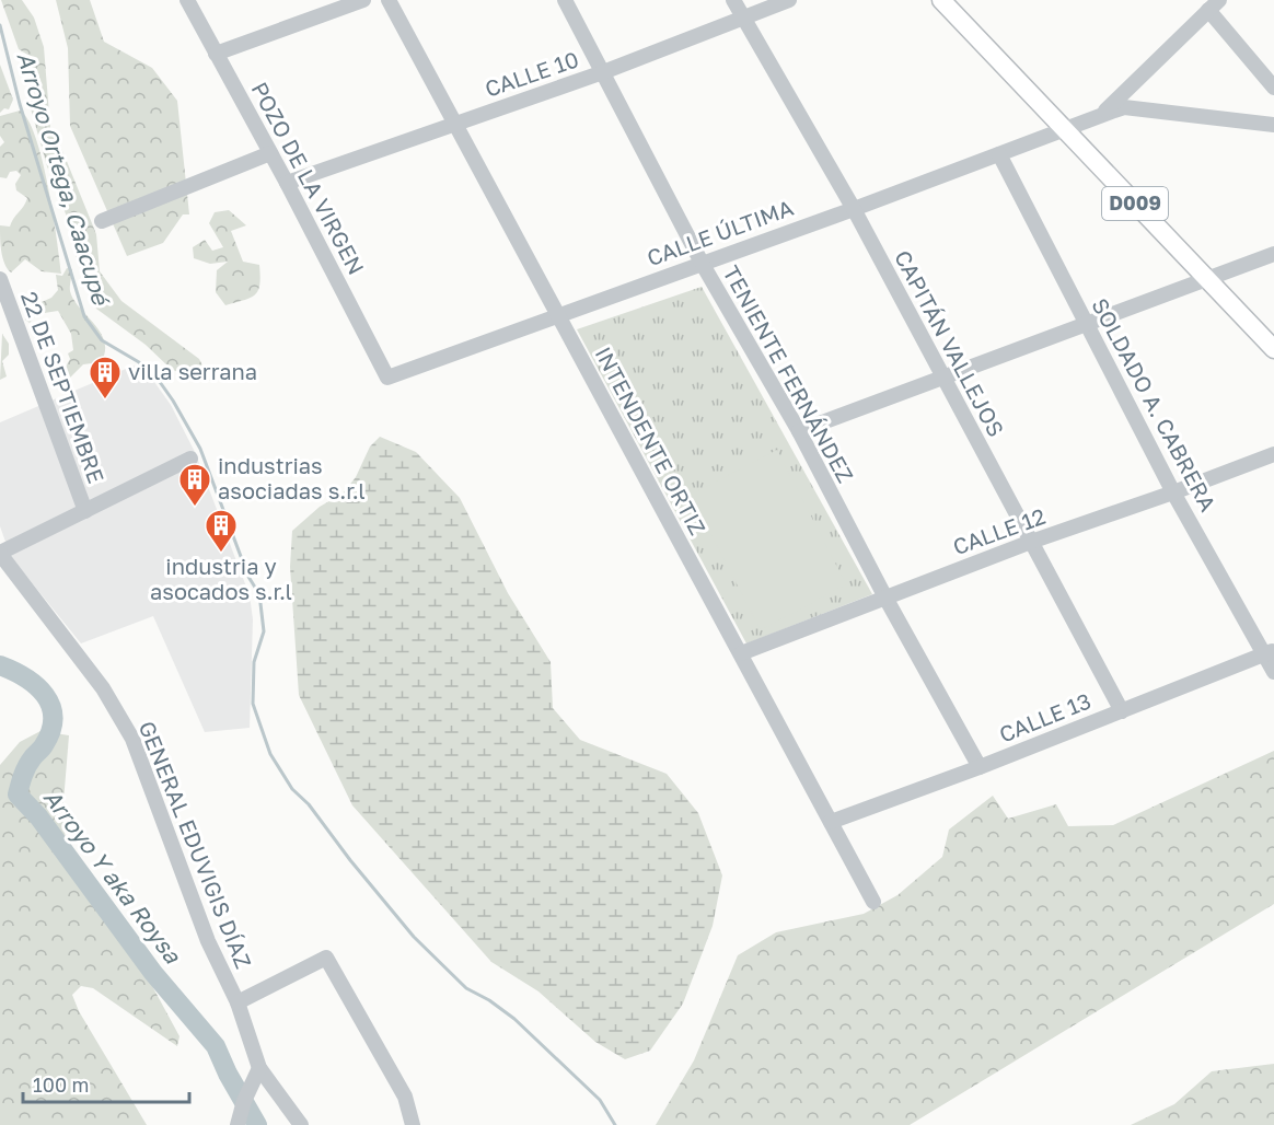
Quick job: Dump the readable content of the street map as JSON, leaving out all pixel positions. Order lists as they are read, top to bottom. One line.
{"streets":{"main road":["D009"],"street":["CALLE 10","POZO DE LA VIRGEN","CALLE ÚLTIMA","CAPITÁN VALLEJOS","TENIENTE FERNÁNDEZ","22 DE SEPTIEMBRE","SOLDADO A. CABRERA","INTENDENTE ORTIZ","CALLE 12","CALLE 13","GENERAL EDUVIGIS DÍAZ"]},"crossings":[["CALLE 10","POZO DE LA VIRGEN"],["CALLE 10","CAPITÁN VALLEJOS"],["CALLE 10","TENIENTE FERNÁNDEZ"],["CALLE 10","INTENDENTE ORTIZ"],["POZO DE LA VIRGEN","CALLE ÚLTIMA"],["D009","CALLE ÚLTIMA"],["CALLE ÚLTIMA","CAPITÁN VALLEJOS"],["CALLE ÚLTIMA","TENIENTE FERNÁNDEZ"],["CALLE ÚLTIMA","SOLDADO A. CABRERA"],["CALLE ÚLTIMA","INTENDENTE ORTIZ"],["CAPITÁN VALLEJOS","CALLE 12"],["CAPITÁN VALLEJOS","CALLE 13"],["TENIENTE FERNÁNDEZ","CALLE 12"],["TENIENTE FERNÁNDEZ","CALLE 13"],["SOLDADO A. CABRERA","CALLE 12"],["SOLDADO A. CABRERA","CALLE 13"],["INTENDENTE ORTIZ","CALLE 12"],["INTENDENTE ORTIZ","CALLE 13"]],"water":["Arroyo Ortega, Caacupé","Arroyo Y aka Roysa"],"places":{"building":["villa serrana","industrias asociadas s.r.l","industria y asocados s.r.l"]},"scale_bar":"100 m"}
